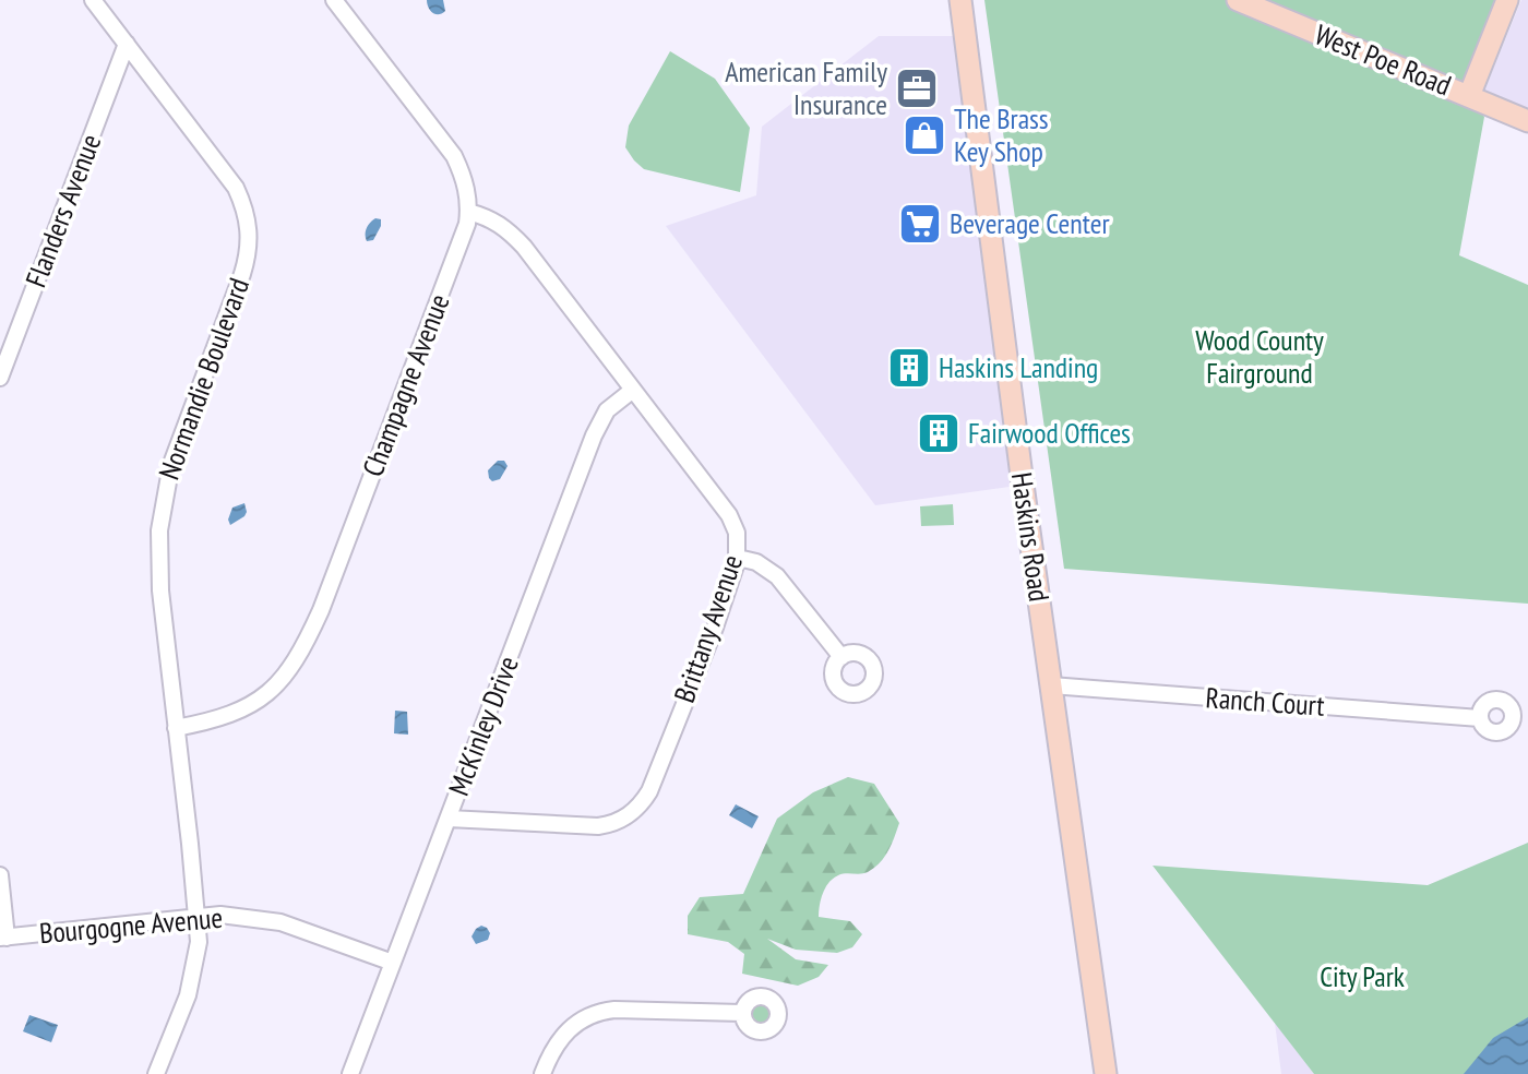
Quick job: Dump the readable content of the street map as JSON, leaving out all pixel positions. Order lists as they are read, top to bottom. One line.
{"streets":{"main road":["West Poe Road","Haskins Road"],"street":["Flanders Avenue","Normandie Boulevard","Champagne Avenue","Brittany Avenue","Ranch Court","McKinley Drive","Bourgogne Avenue"]},"crossings":[["Flanders Avenue","Normandie Boulevard"],["Normandie Boulevard","Champagne Avenue"],["Normandie Boulevard","Bourgogne Avenue"],["Champagne Avenue","Brittany Avenue"],["Haskins Road","Ranch Court"],["Brittany Avenue","McKinley Drive"],["McKinley Drive","Bourgogne Avenue"]],"parks":["Wood County Fairground","City Park"],"places":{"office":["American Family Insurance"],"shop":["The Brass Key Shop"],"supermarket":["Beverage Center"],"building":["Haskins Landing","Fairwood Offices"]}}
